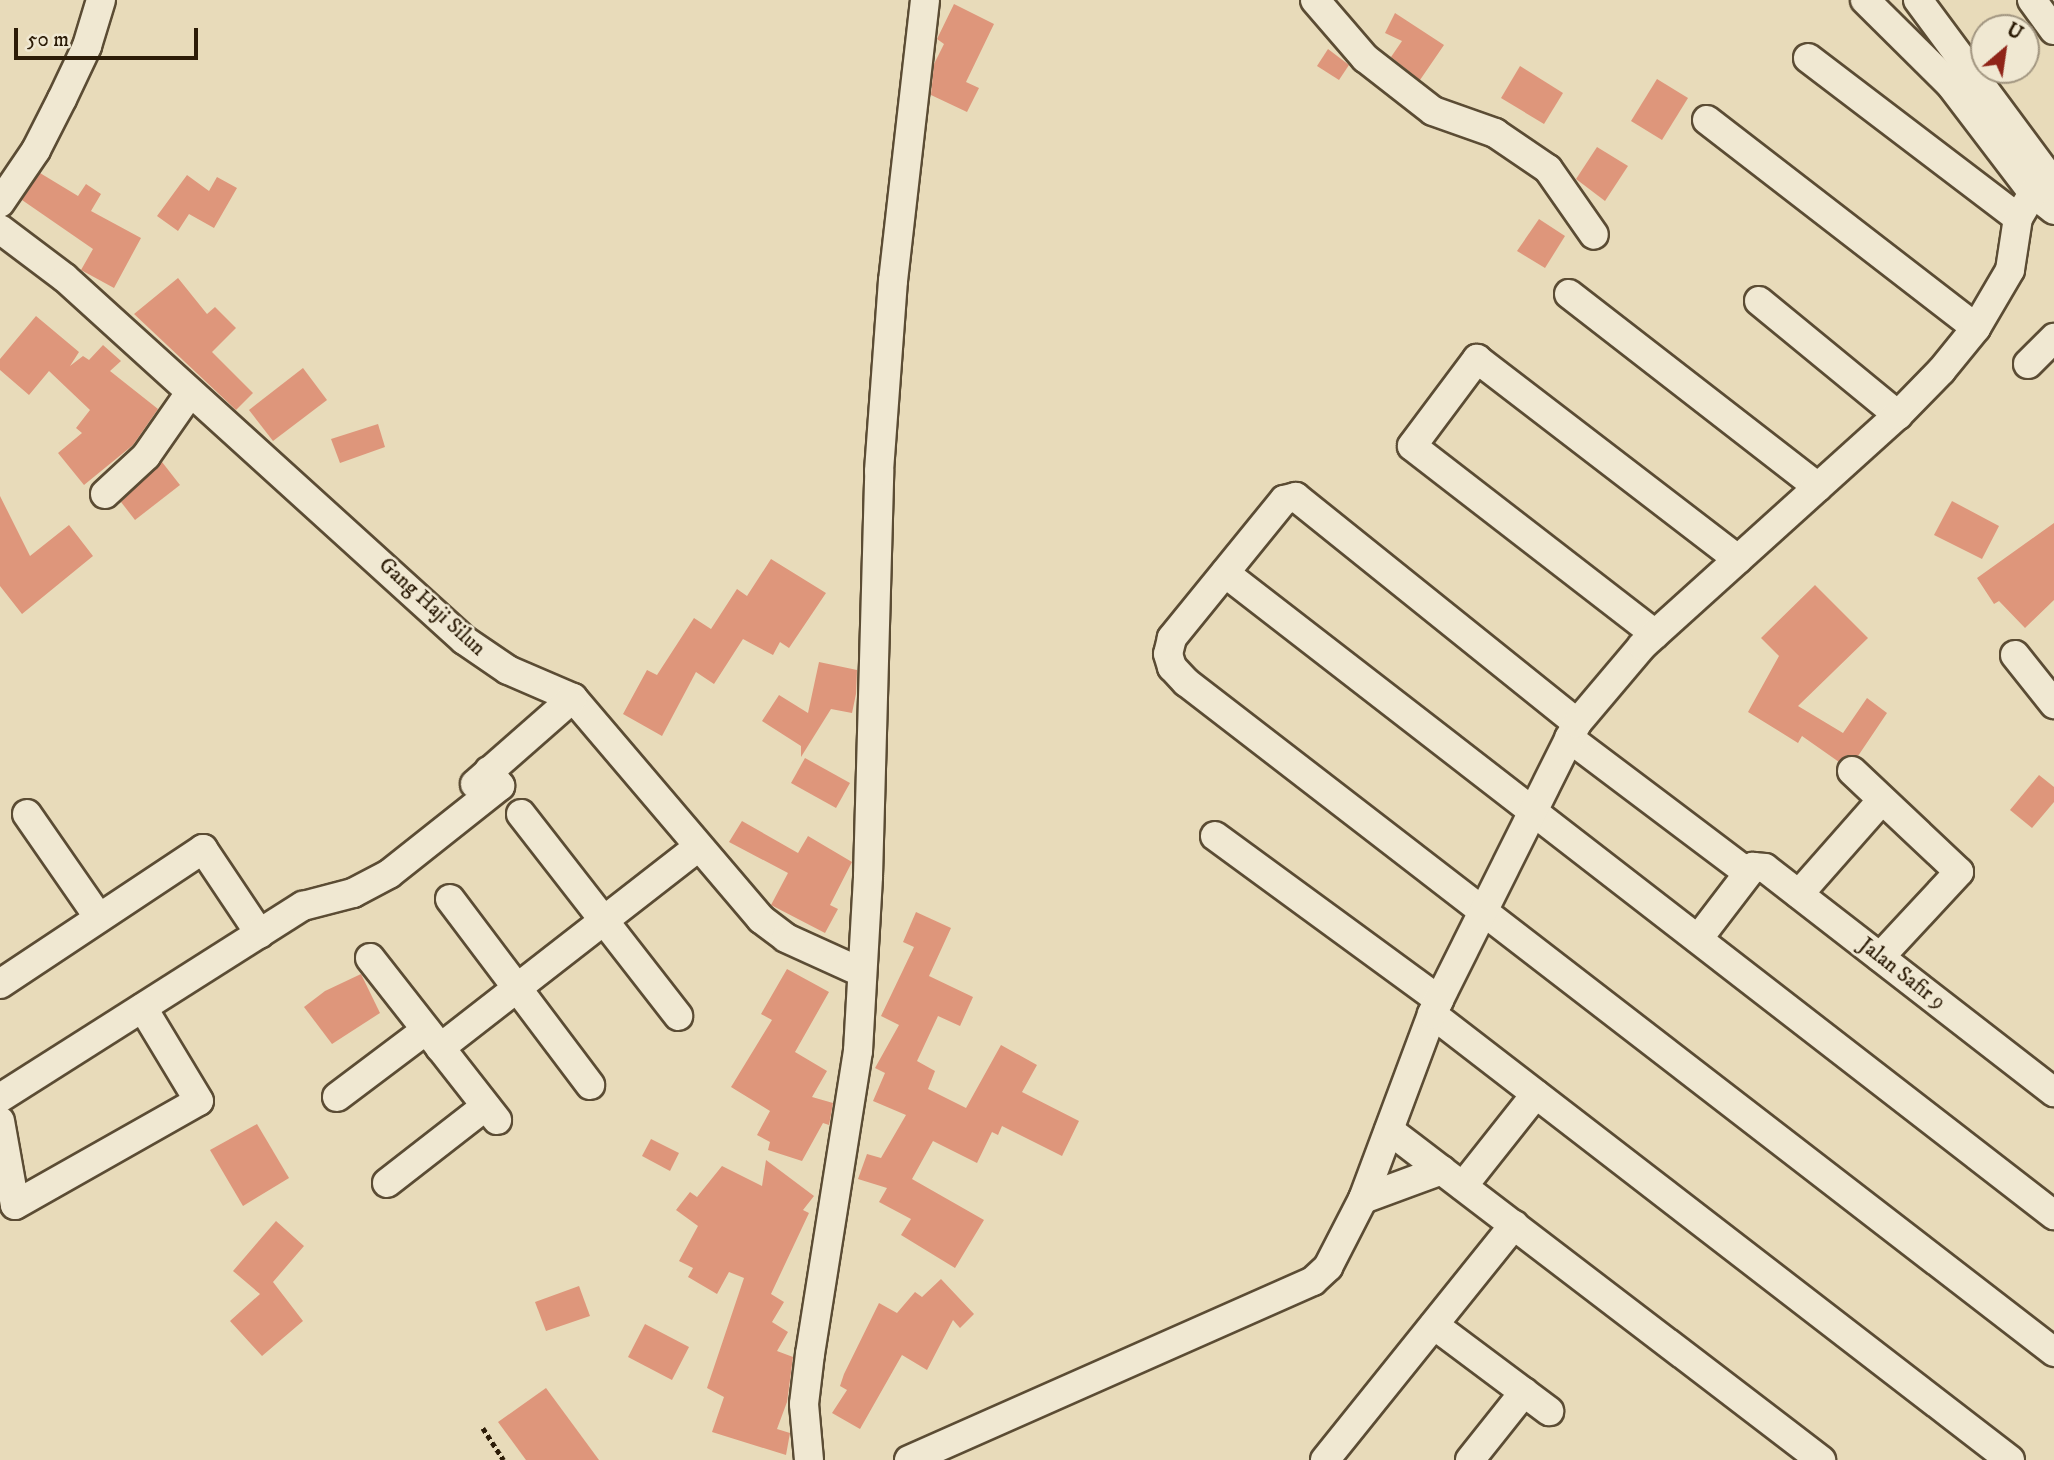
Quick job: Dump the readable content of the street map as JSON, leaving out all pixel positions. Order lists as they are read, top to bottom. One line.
{"streets":{"street":["Gang Haji Silun","Jalan Safir 9"]},"scale_bar":"50 m","north":"top right"}
